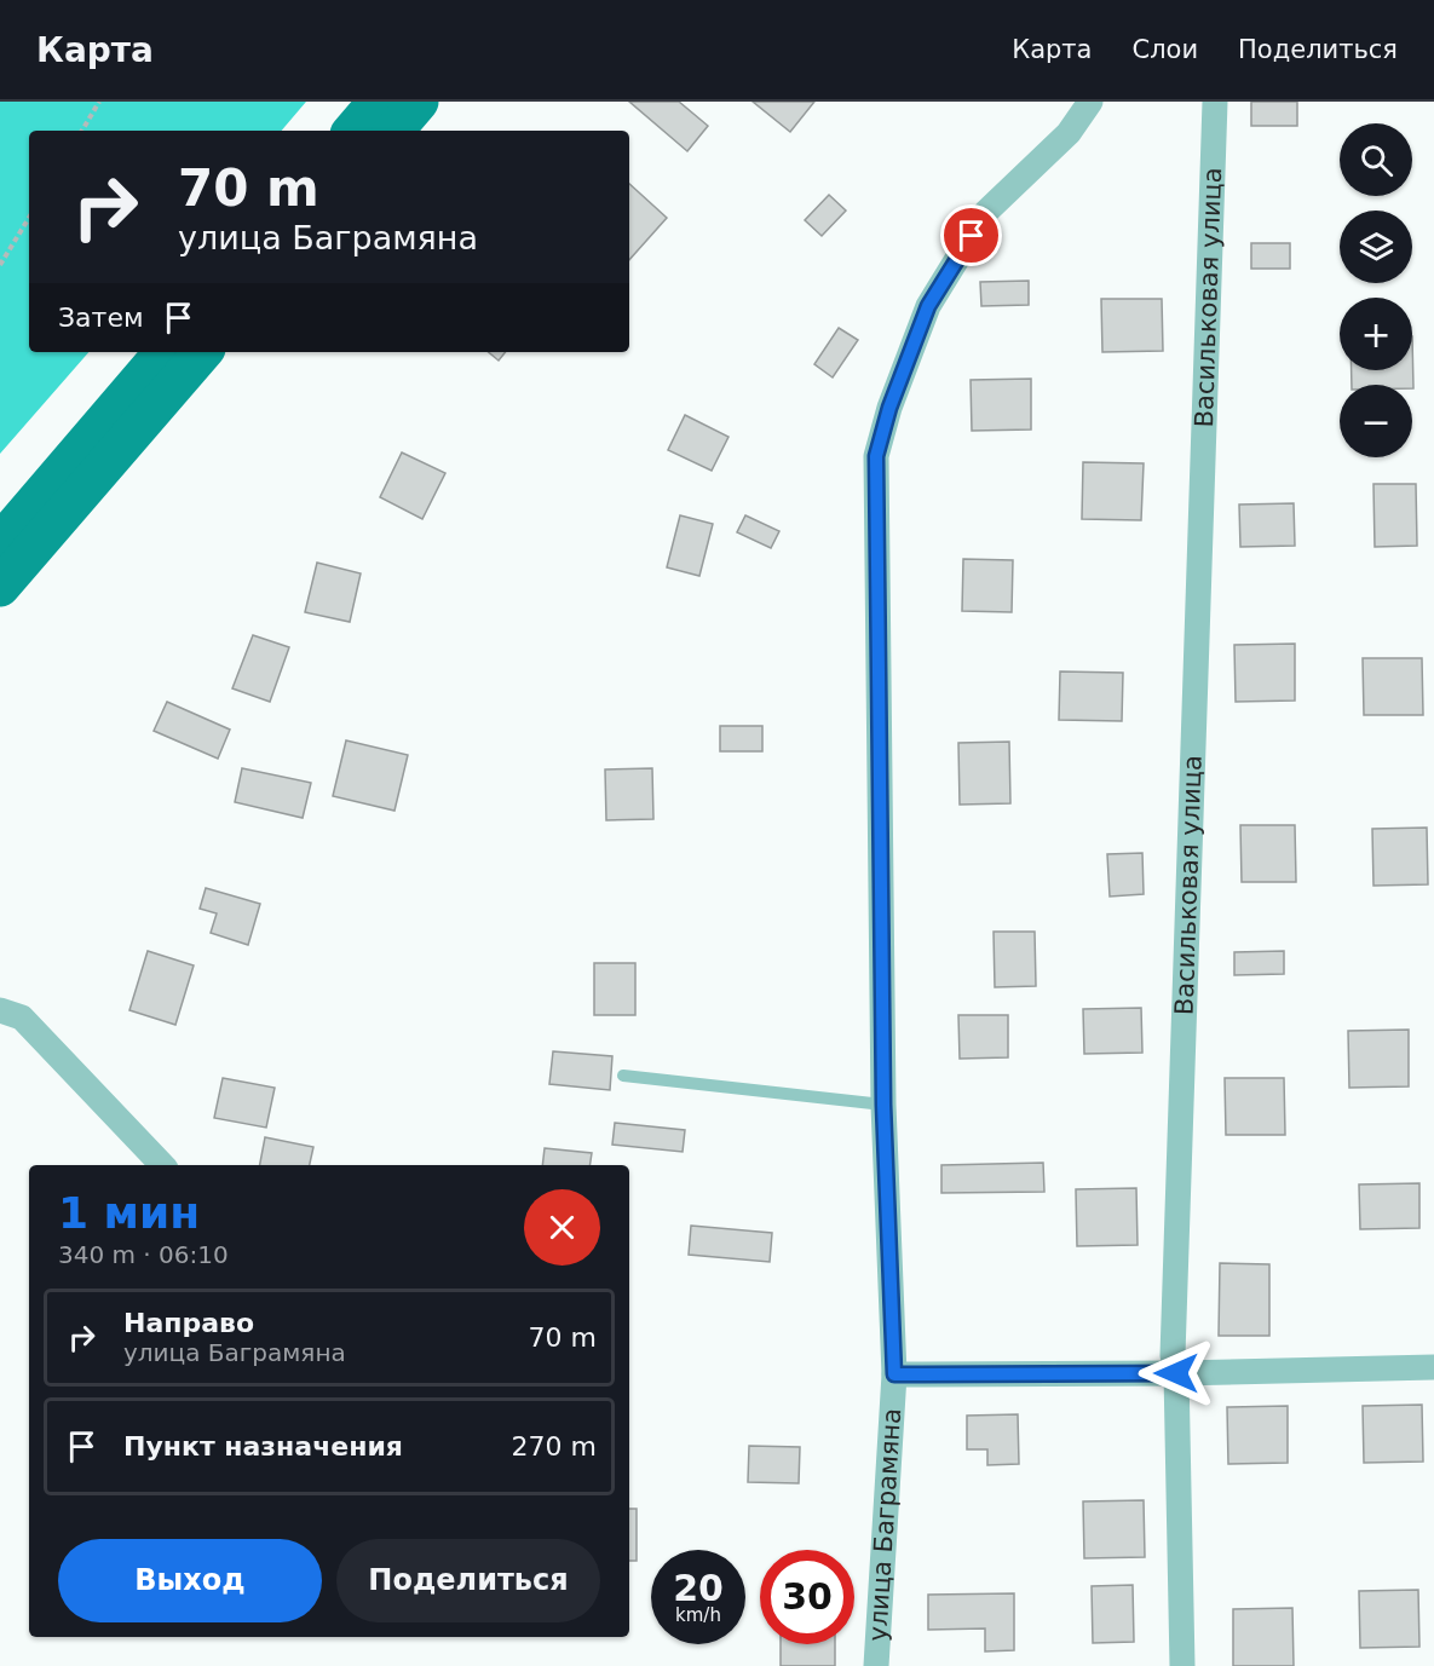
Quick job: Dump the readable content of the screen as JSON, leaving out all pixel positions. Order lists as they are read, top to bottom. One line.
{"streets":{"street":["Васильковая улица","улица Баграмяна"]},"page":{"header":"Карта","nav":["Карта","Слои","Поделиться"],"map_buttons":["+","−"],"turn":["70 m","улица Баграмяна"],"then":"Затем","heading":["1 мин","340 m · 06:10"],"list":[{"name":"Направо","note":"улица Баграмяна","value":"70 m"},{"name":"Пункт назначения","value":"270 m"}],"buttons":["Выход","Поделиться"],"speed":"20 km/h","limit":"30"}}
